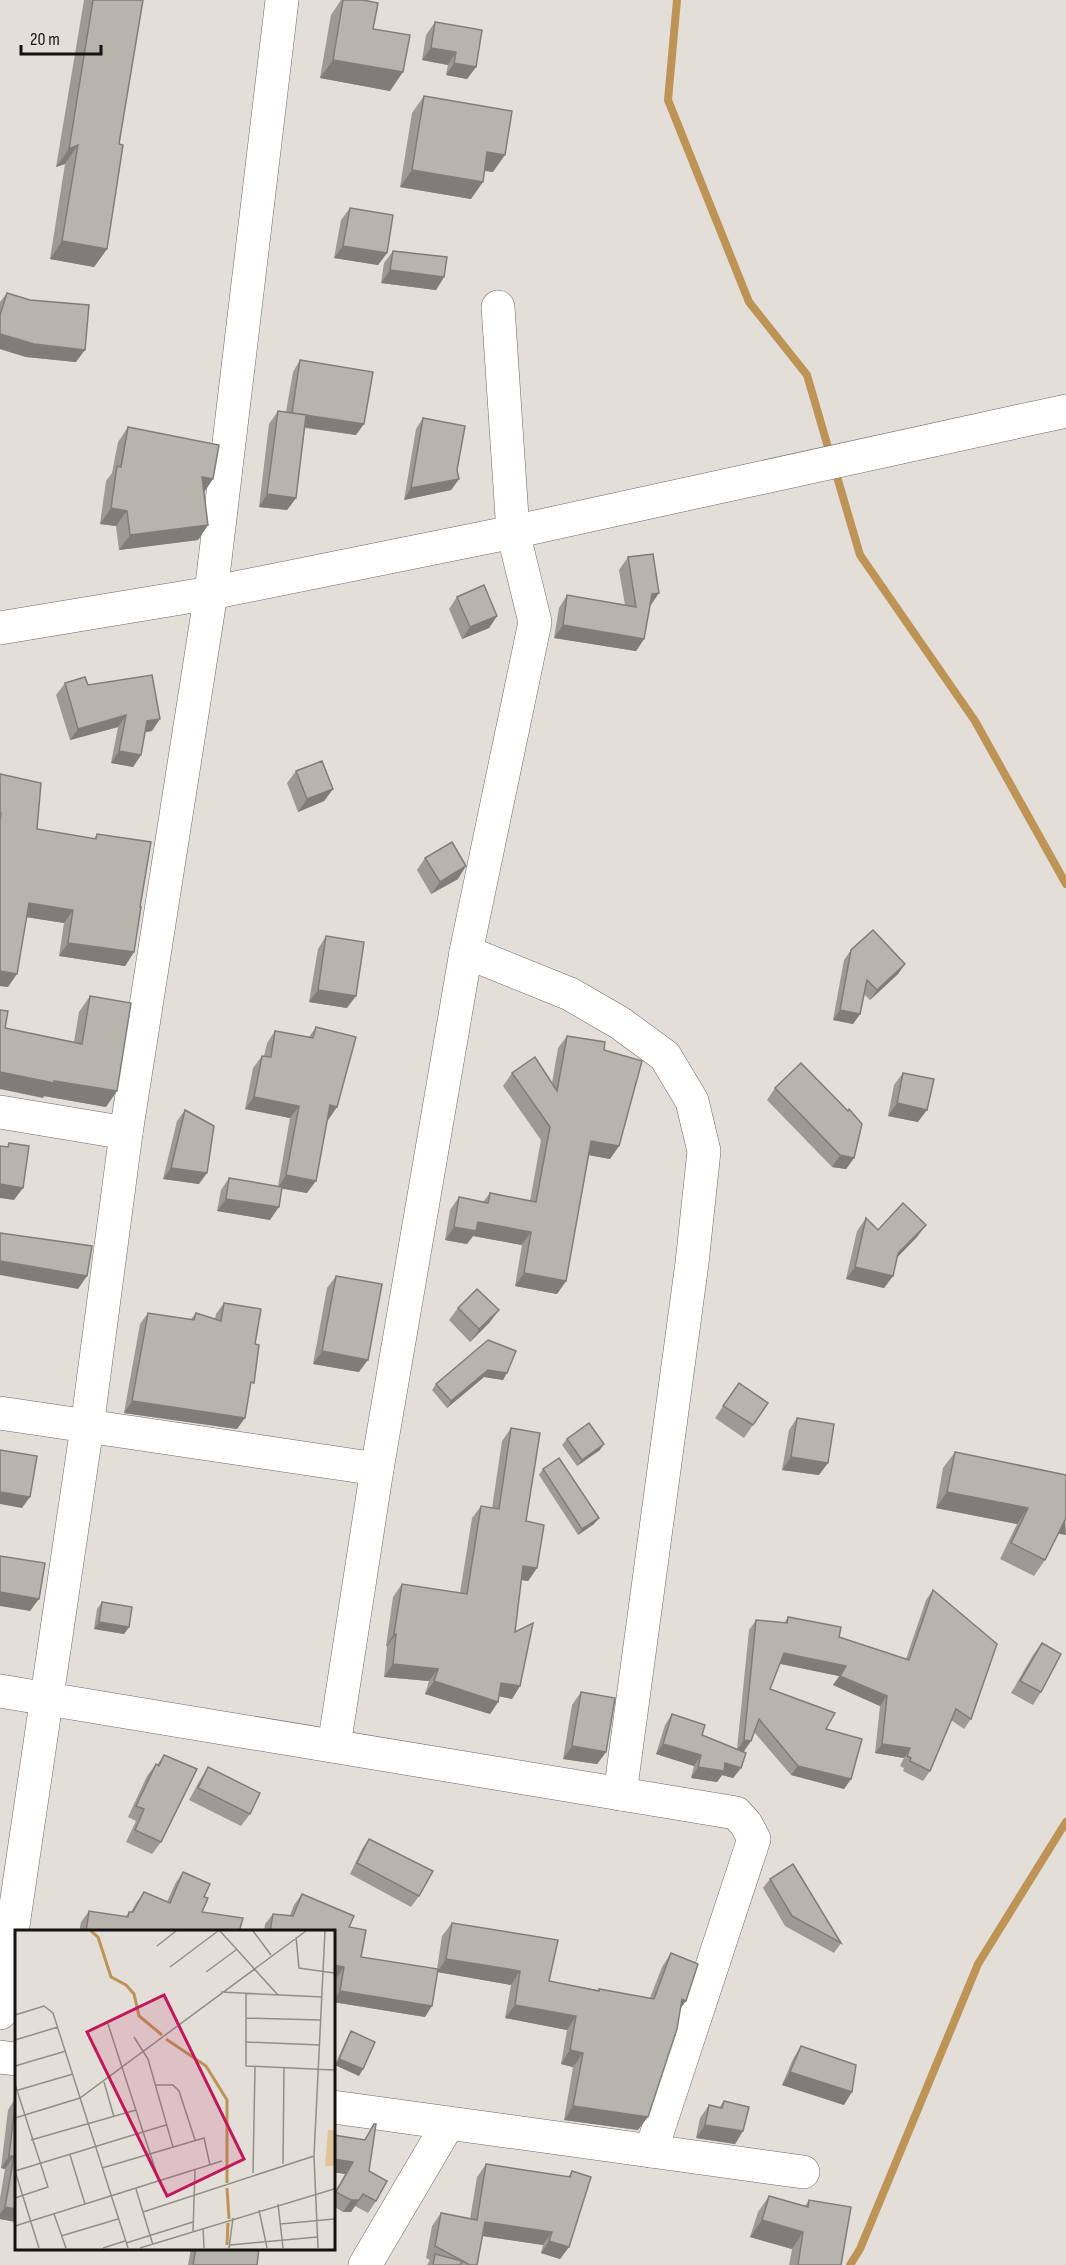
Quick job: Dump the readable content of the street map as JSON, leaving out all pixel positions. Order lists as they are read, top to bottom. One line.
{"scale_bar":"20 m"}
